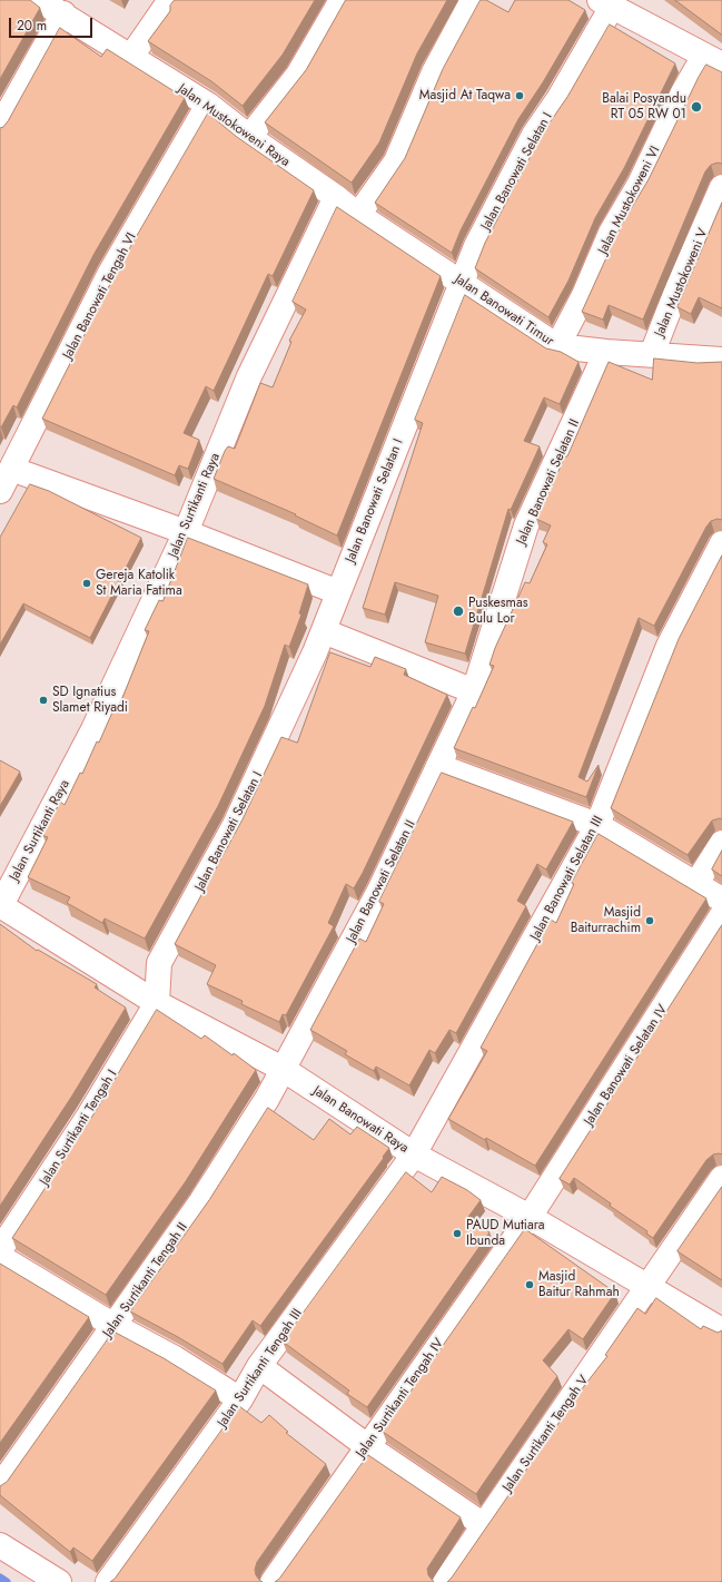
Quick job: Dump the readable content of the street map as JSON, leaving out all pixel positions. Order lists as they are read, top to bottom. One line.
{"streets":{"street":["Jalan Mustokoweni Raya","Jalan Banowati Selatan I","Jalan Mustokoweni VI","Jalan Mustokoweni V","Jalan Banowati Tengah VI","Jalan Banowati Timur","Jalan Banowati Selatan II","Jalan Surtikanti Raya","Jalan Banowati Selatan III","Jalan Banowati Selatan IV","Jalan Banowati Raya","Jalan Surtikanti Tengah I","Jalan Surtikanti Tengah II","Jalan Surtikanti Tengah III","Jalan Surtikanti Tengah IV","Jalan Surtikanti Tengah V"]},"crossings":[["Jalan Mustokoweni Raya","Jalan Banowati Tengah VI"],["Jalan Mustokoweni Raya","Jalan Banowati Timur"],["Jalan Mustokoweni Raya","Jalan Surtikanti Raya"],["Jalan Banowati Selatan I","Jalan Banowati Timur"],["Jalan Banowati Selatan I","Jalan Banowati Raya"],["Jalan Banowati Selatan I","Jalan Surtikanti Tengah I"],["Jalan Mustokoweni VI","Jalan Banowati Timur"],["Jalan Mustokoweni V","Jalan Banowati Timur"],["Jalan Banowati Timur","Jalan Banowati Selatan II"],["Jalan Banowati Timur","Jalan Surtikanti Raya"],["Jalan Banowati Selatan II","Jalan Banowati Raya"],["Jalan Banowati Selatan II","Jalan Surtikanti Tengah II"],["Jalan Surtikanti Raya","Jalan Banowati Raya"],["Jalan Banowati Selatan III","Jalan Banowati Raya"],["Jalan Banowati Selatan III","Jalan Surtikanti Tengah III"],["Jalan Banowati Selatan IV","Jalan Banowati Raya"],["Jalan Banowati Selatan IV","Jalan Surtikanti Tengah IV"],["Jalan Banowati Raya","Jalan Surtikanti Tengah I"],["Jalan Banowati Raya","Jalan Surtikanti Tengah II"],["Jalan Banowati Raya","Jalan Surtikanti Tengah III"],["Jalan Banowati Raya","Jalan Surtikanti Tengah IV"],["Jalan Banowati Raya","Jalan Surtikanti Tengah V"]],"places":["Masjid At Taqwa","Balai Posyandu RT 05 RW 01","Gereja Katolik St Maria Fatima","Puskesmas Bulu Lor","SD Ignatius Slamet Riyadi","Masjid Baiturrachim","PAUD Mutiara Ibunda","Masjid Baitur Rahmah"],"scale_bar":"20 m"}
